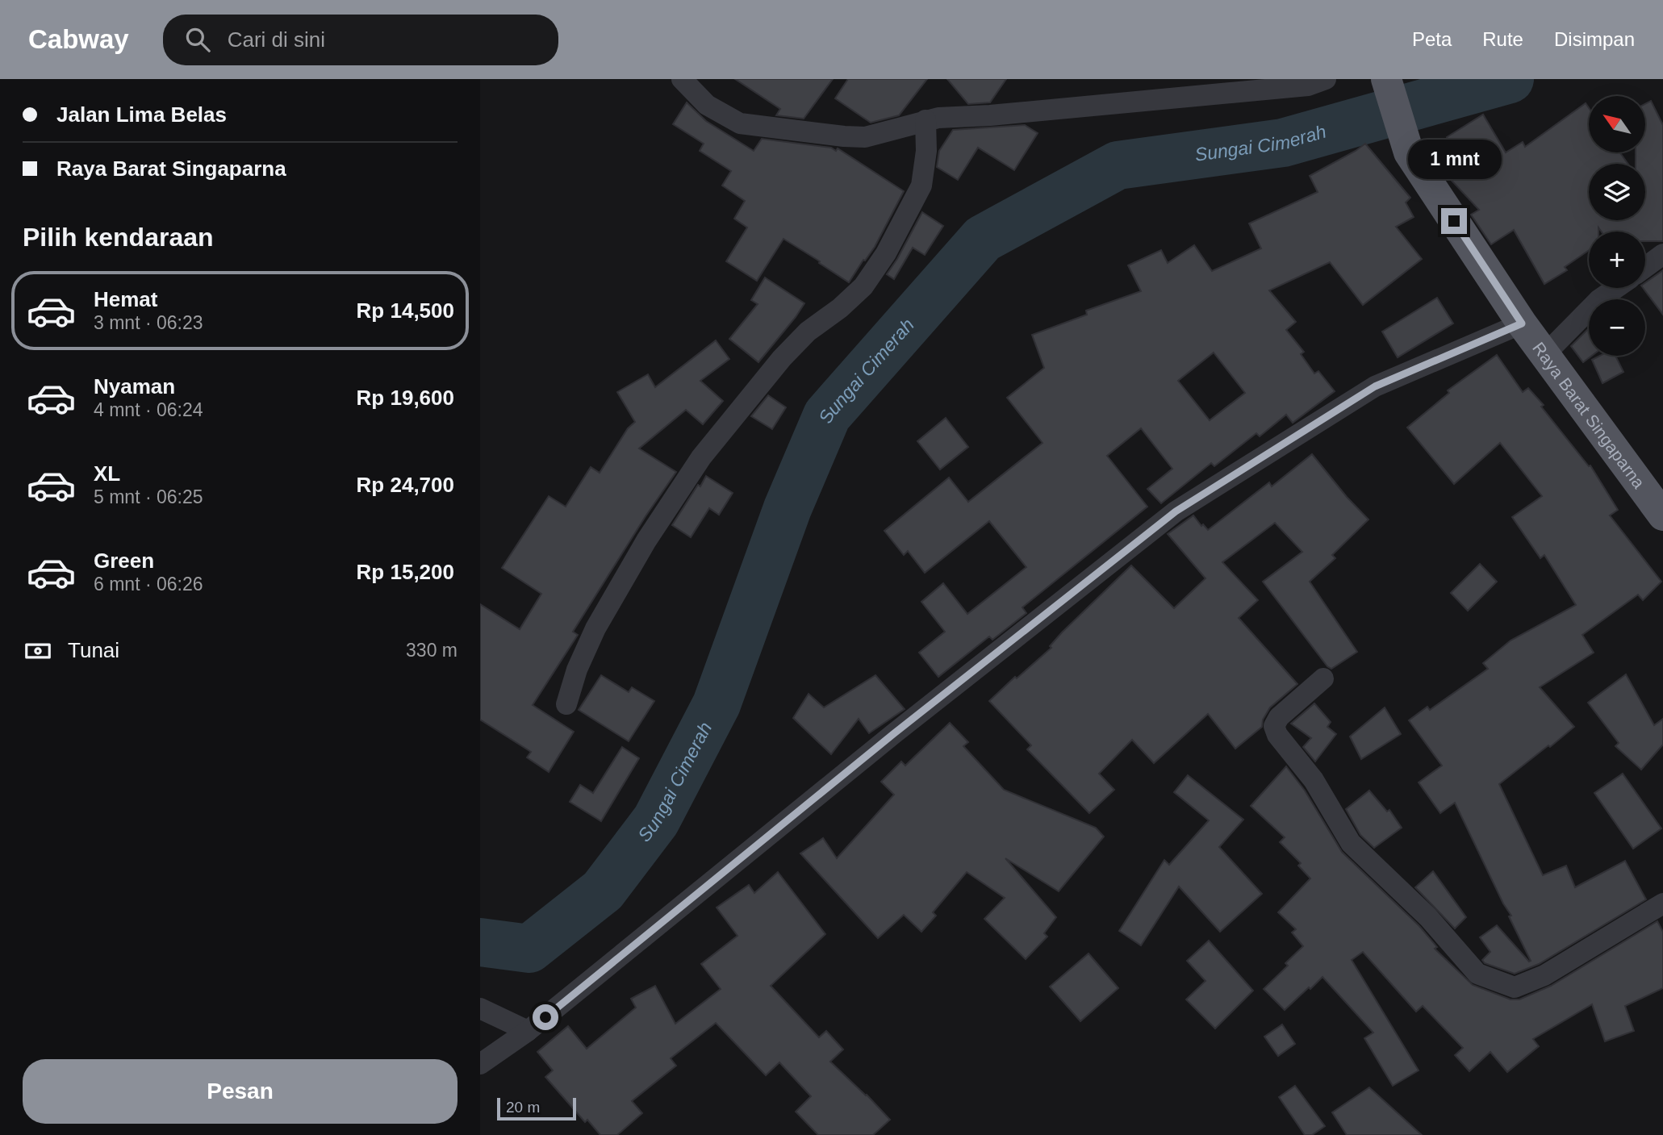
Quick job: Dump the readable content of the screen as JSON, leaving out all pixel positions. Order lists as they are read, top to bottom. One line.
{"streets":{"main road":["Raya Barat Singaparna"]},"water":["Sungai Cimerah"],"scale_bar":"20 m","north":"top left","page":{"header":"Cabway","search":"Cari di sini","nav":["Peta","Rute","Disimpan"],"banner":["Jalan Lima Belas","Raya Barat Singaparna"],"map_buttons":["+","−"],"bubble":"1 mnt","heading":"Pilih kendaraan","list":[{"name":"Hemat","note":"3 mnt · 06:23","value":"Rp 14,500"},{"name":"Nyaman","note":"4 mnt · 06:24","value":"Rp 19,600"},{"name":"XL","note":"5 mnt · 06:25","value":"Rp 24,700"},{"name":"Green","note":"6 mnt · 06:26","value":"Rp 15,200"}],"pay":["Tunai","330 m"],"buttons":"Pesan","scale":"20 m"}}
